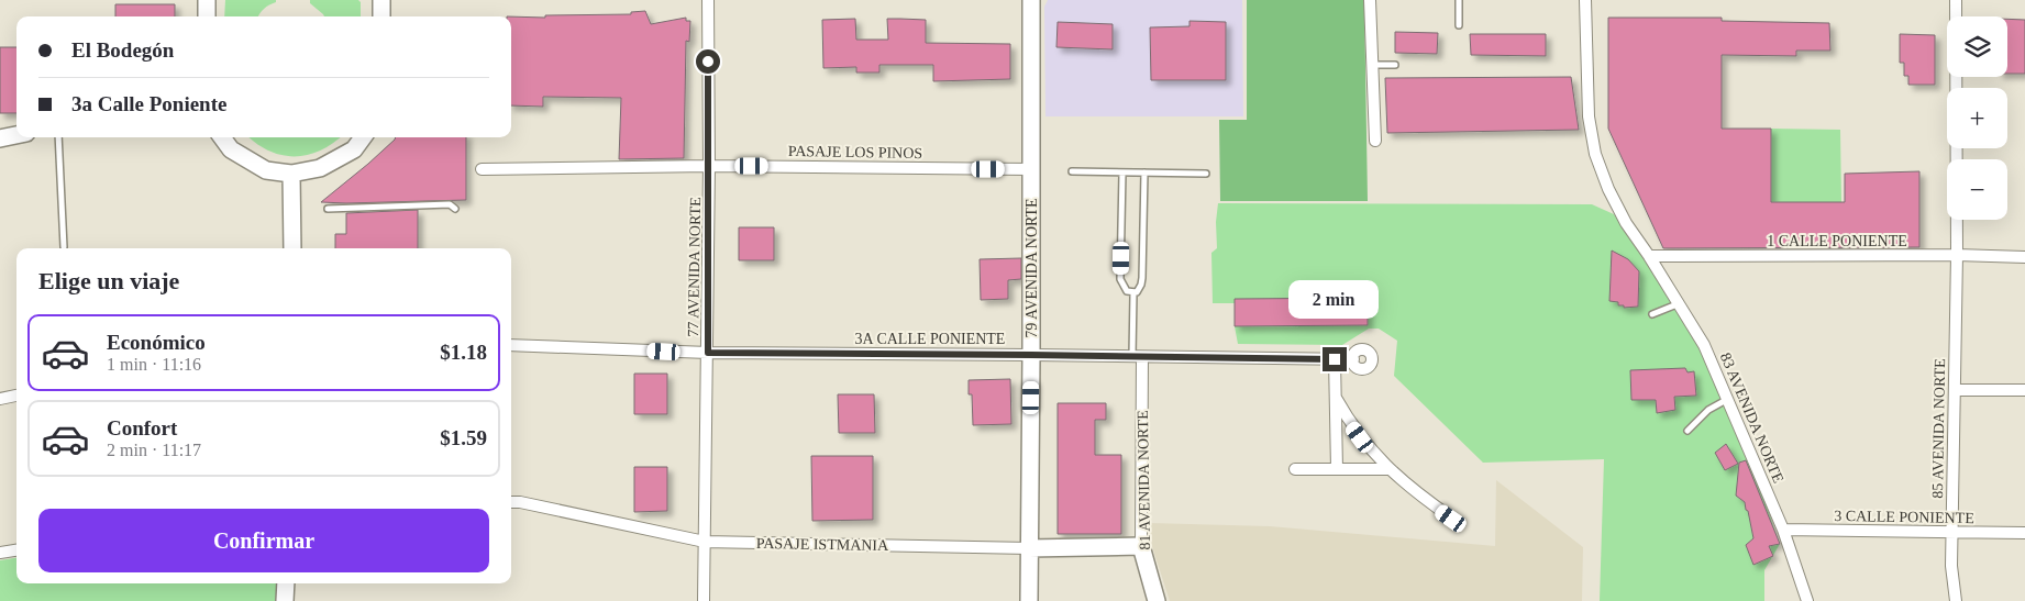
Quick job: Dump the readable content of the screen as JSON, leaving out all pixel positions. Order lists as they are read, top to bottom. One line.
{"streets":{"main road":["79 AVENIDA NORTE","81 AVENIDA NORTE","PASAJE ISTMANIA"],"street":["PASAJE LOS PINOS","1 CALLE PONIENTE","77 AVENIDA NORTE","3A CALLE PONIENTE","83 AVENIDA NORTE","85 AVENIDA NORTE","3 CALLE PONIENTE"]},"crossings":[["PASAJE LOS PINOS","77 AVENIDA NORTE"],["PASAJE LOS PINOS","79 AVENIDA NORTE"],["1 CALLE PONIENTE","83 AVENIDA NORTE"],["1 CALLE PONIENTE","85 AVENIDA NORTE"],["77 AVENIDA NORTE","3A CALLE PONIENTE"],["77 AVENIDA NORTE","PASAJE ISTMANIA"],["79 AVENIDA NORTE","3A CALLE PONIENTE"],["79 AVENIDA NORTE","PASAJE ISTMANIA"],["3A CALLE PONIENTE","81 AVENIDA NORTE"],["83 AVENIDA NORTE","3 CALLE PONIENTE"],["85 AVENIDA NORTE","3 CALLE PONIENTE"],["81 AVENIDA NORTE","PASAJE ISTMANIA"]],"page":{"map_buttons":["+","−"],"banner":["El Bodegón","3a Calle Poniente"],"heading":"Elige un viaje","bubble":"2 min","list":[{"name":"Económico","note":"1 min · 11:16","value":"$1.18"},{"name":"Confort","note":"2 min · 11:17","value":"$1.59"}],"buttons":"Confirmar"}}
